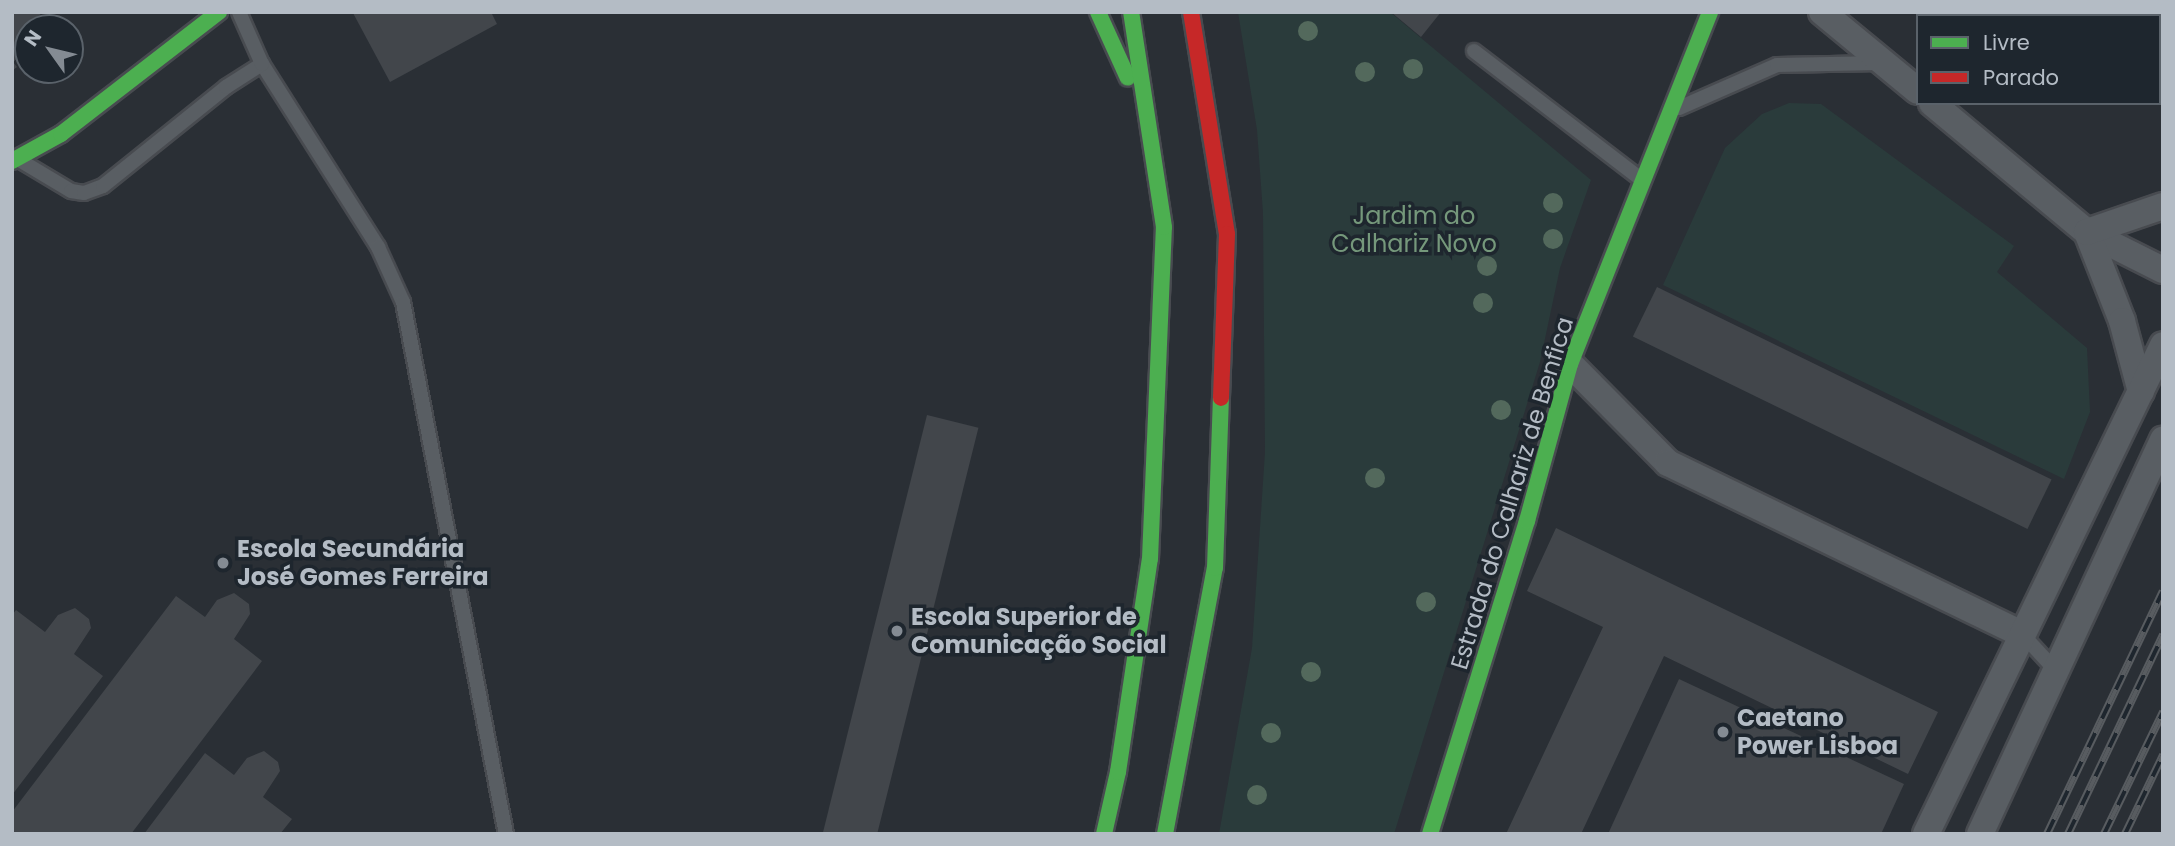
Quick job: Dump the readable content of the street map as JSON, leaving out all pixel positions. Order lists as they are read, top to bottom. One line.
{"streets":{"main road":["Estrada do Calhariz de Benfica"]},"parks":["Jardim do Calhariz Novo"],"places":["Escola Secundária José Gomes Ferreira","Escola Superior de Comunicação Social","Caetano Power Lisboa"],"legend":["Livre","Parado"],"north":"top left"}
